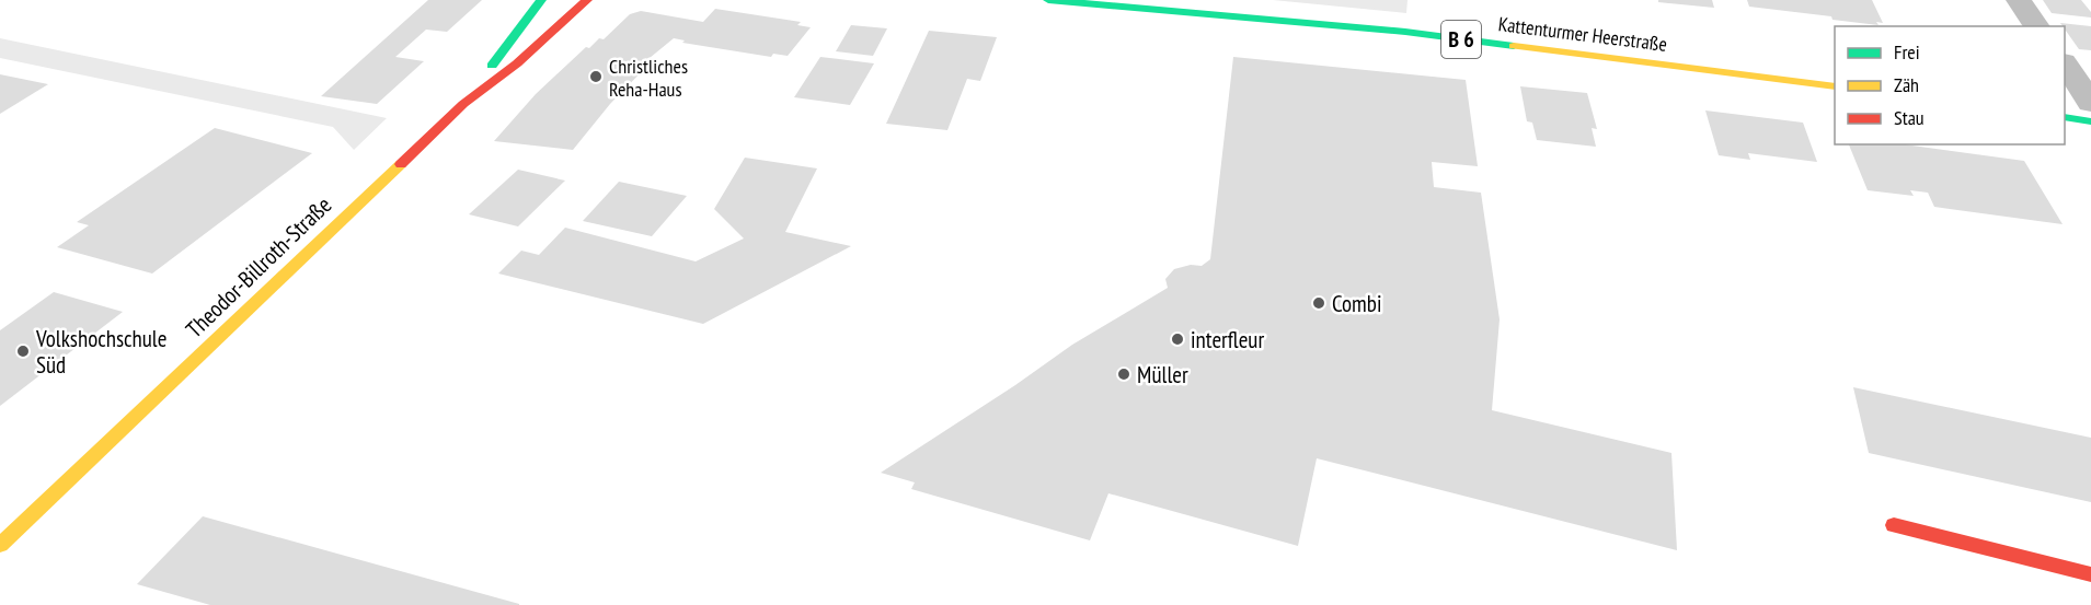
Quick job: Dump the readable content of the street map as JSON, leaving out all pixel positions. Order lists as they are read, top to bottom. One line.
{"streets":{"street":["Kattenturmer Heerstraße","B 6","Theodor-Billroth-Straße"]},"places":["Christliches Reha-Haus","Combi","interfleur","Volkshochschule Süd","Müller"],"legend":["Frei","Zäh","Stau"]}
